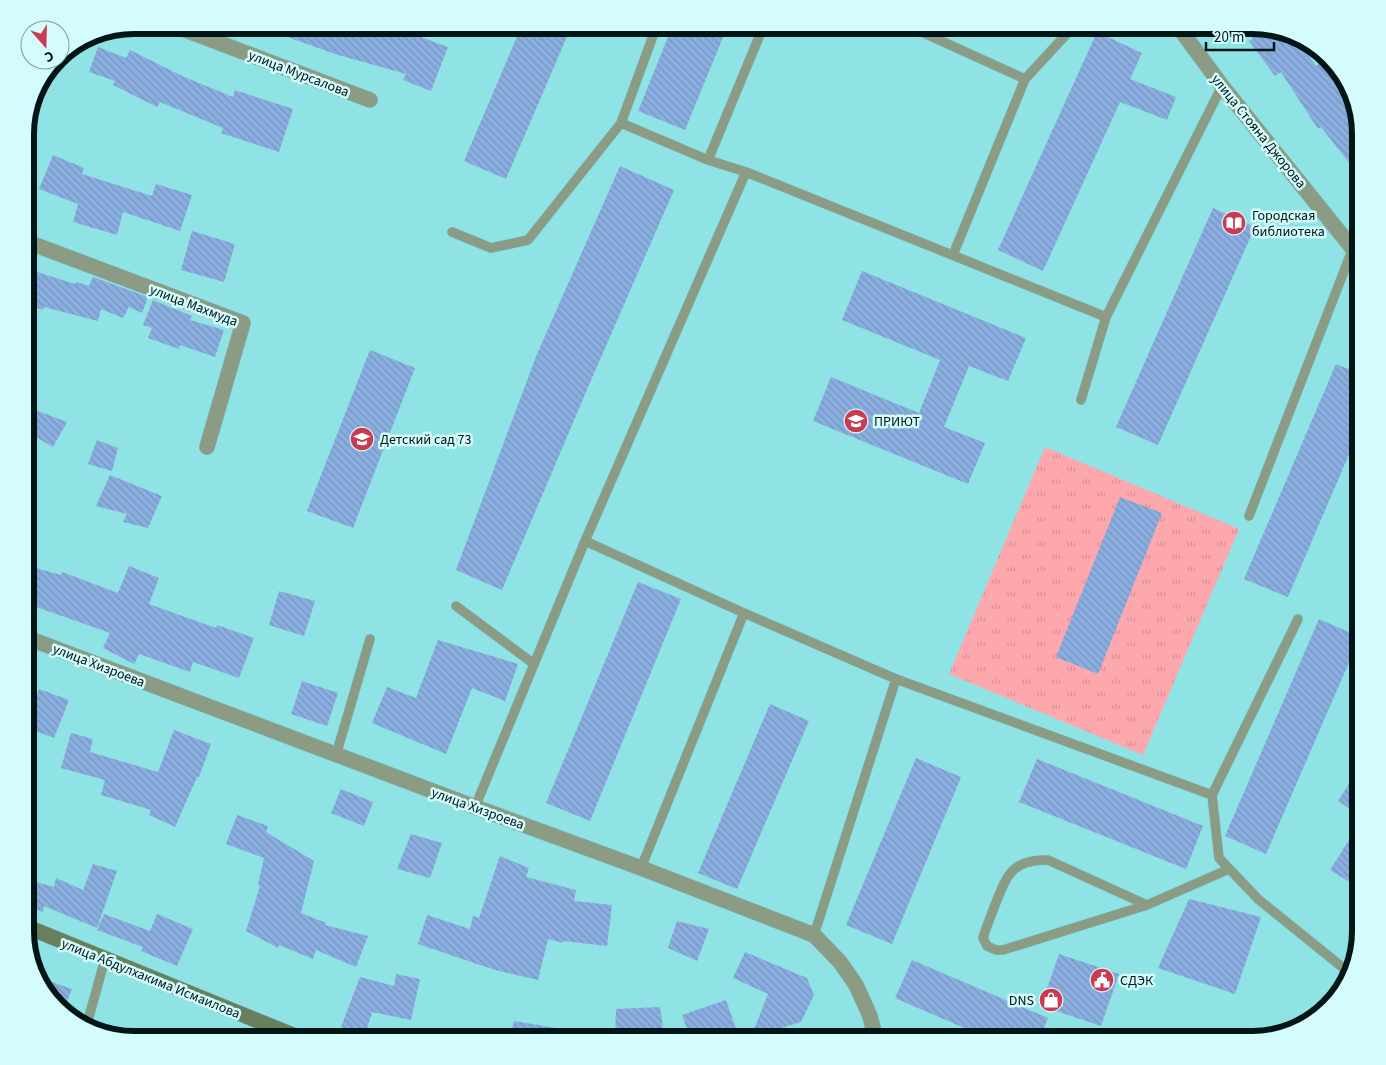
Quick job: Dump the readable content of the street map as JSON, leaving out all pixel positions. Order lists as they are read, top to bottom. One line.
{"streets":{"main road":["улица Абдулхакима Исмаилова"],"street":["улица Мурсалова","улица Стояна Джорова","улица Махмуда","улица Хизроева"]},"places":{"library":["Городская библиотека"],"school or university":["ПРИЮТ","Детский сад 73"],"public building":["СДЭК"],"shop":["DNS"]},"scale_bar":"20 m","north":"bottom"}
